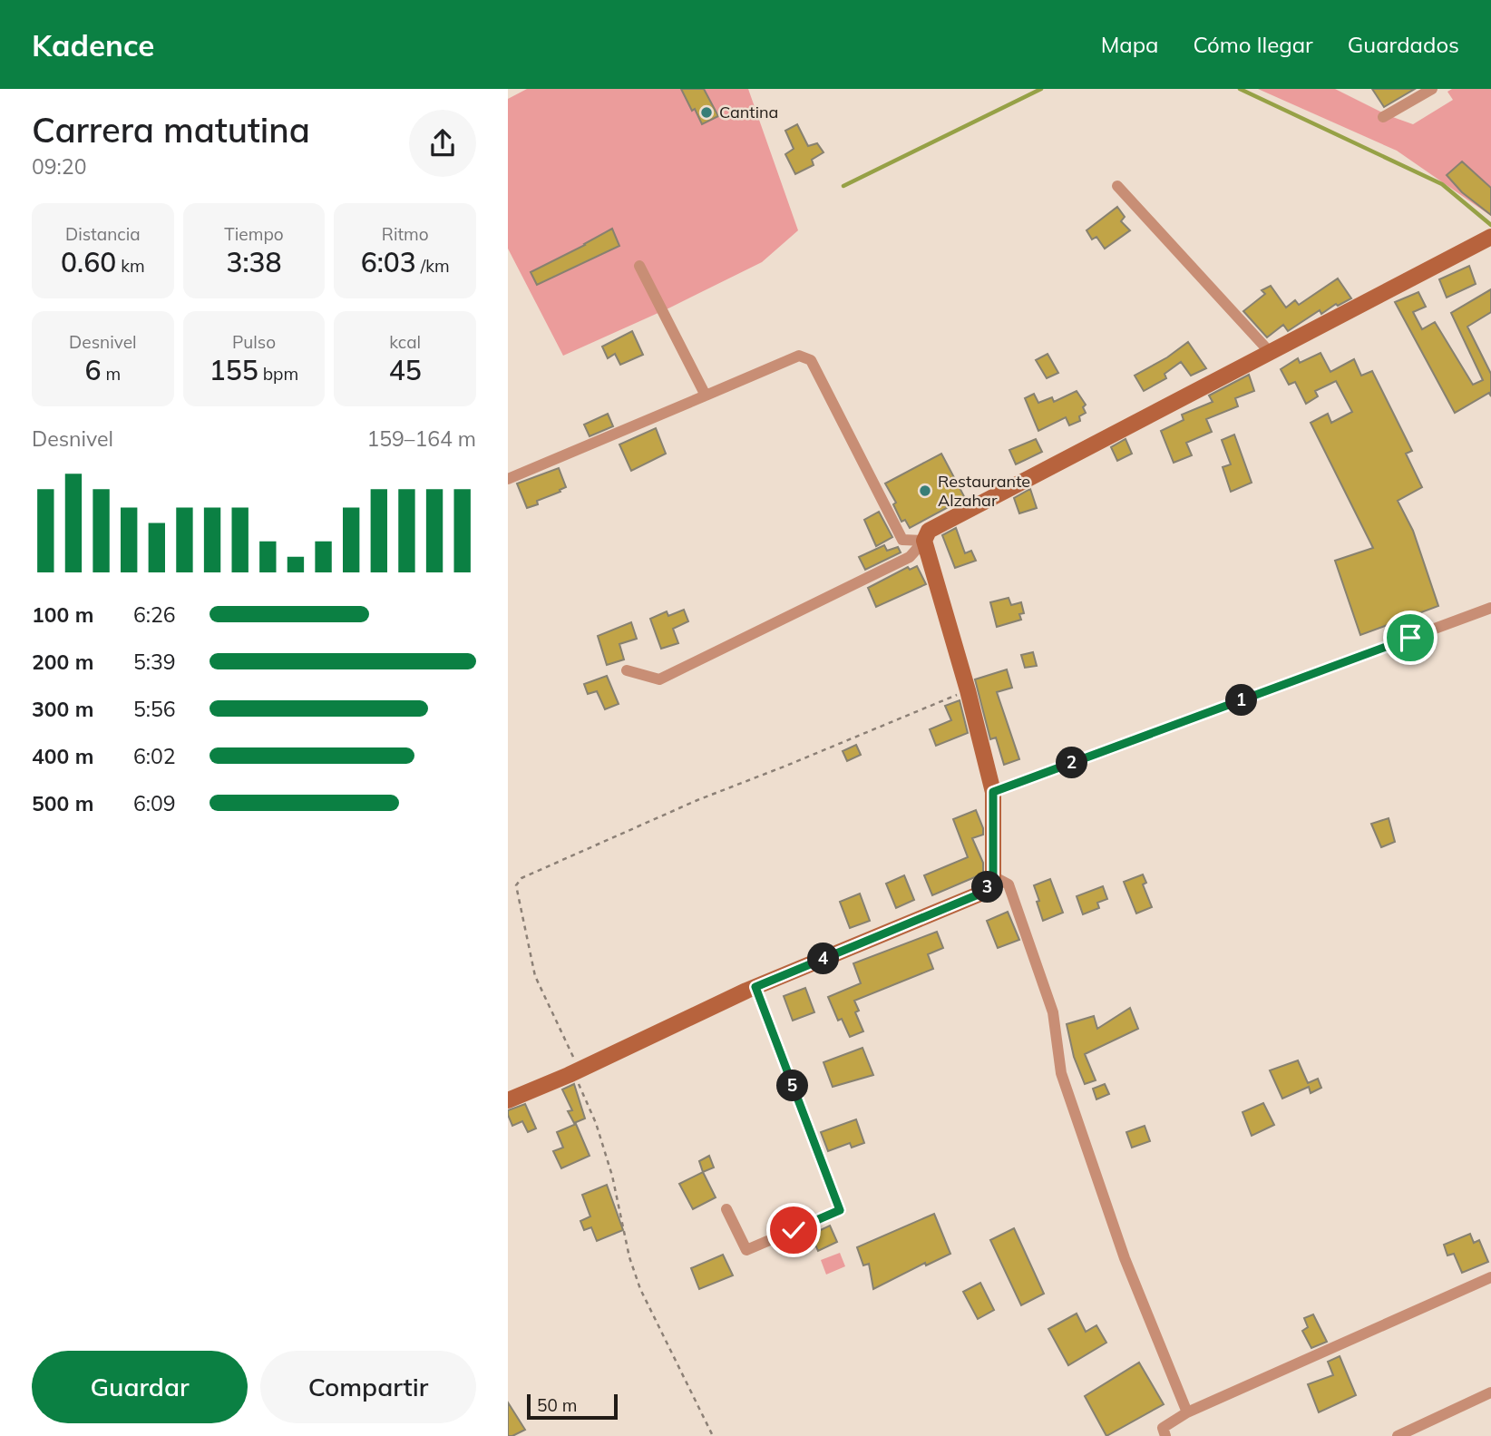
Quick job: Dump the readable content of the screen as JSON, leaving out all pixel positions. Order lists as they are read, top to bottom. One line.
{"places":["Cantina","Restaurante Alzahar"],"scale_bar":"50 m","page":{"header":"Kadence","nav":["Mapa","Cómo llegar","Guardados"],"heading":["Carrera matutina","09:20"],"stats":[["Distancia","0.60 km"],["Tiempo","3:38"],["Ritmo","6:03 /km"],["Desnivel","6 m"],["Pulso","155 bpm"],["kcal","45"]],"chart":["Desnivel","159–164 m"],"list":[{"name":"100 m","note":"6:26"},{"name":"200 m","note":"5:39"},{"name":"300 m","note":"5:56"},{"name":"400 m","note":"6:02"},{"name":"500 m","note":"6:09"}],"pins":["1","2","3","4","5"],"buttons":["Guardar","Compartir"],"scale":"50 m"}}
